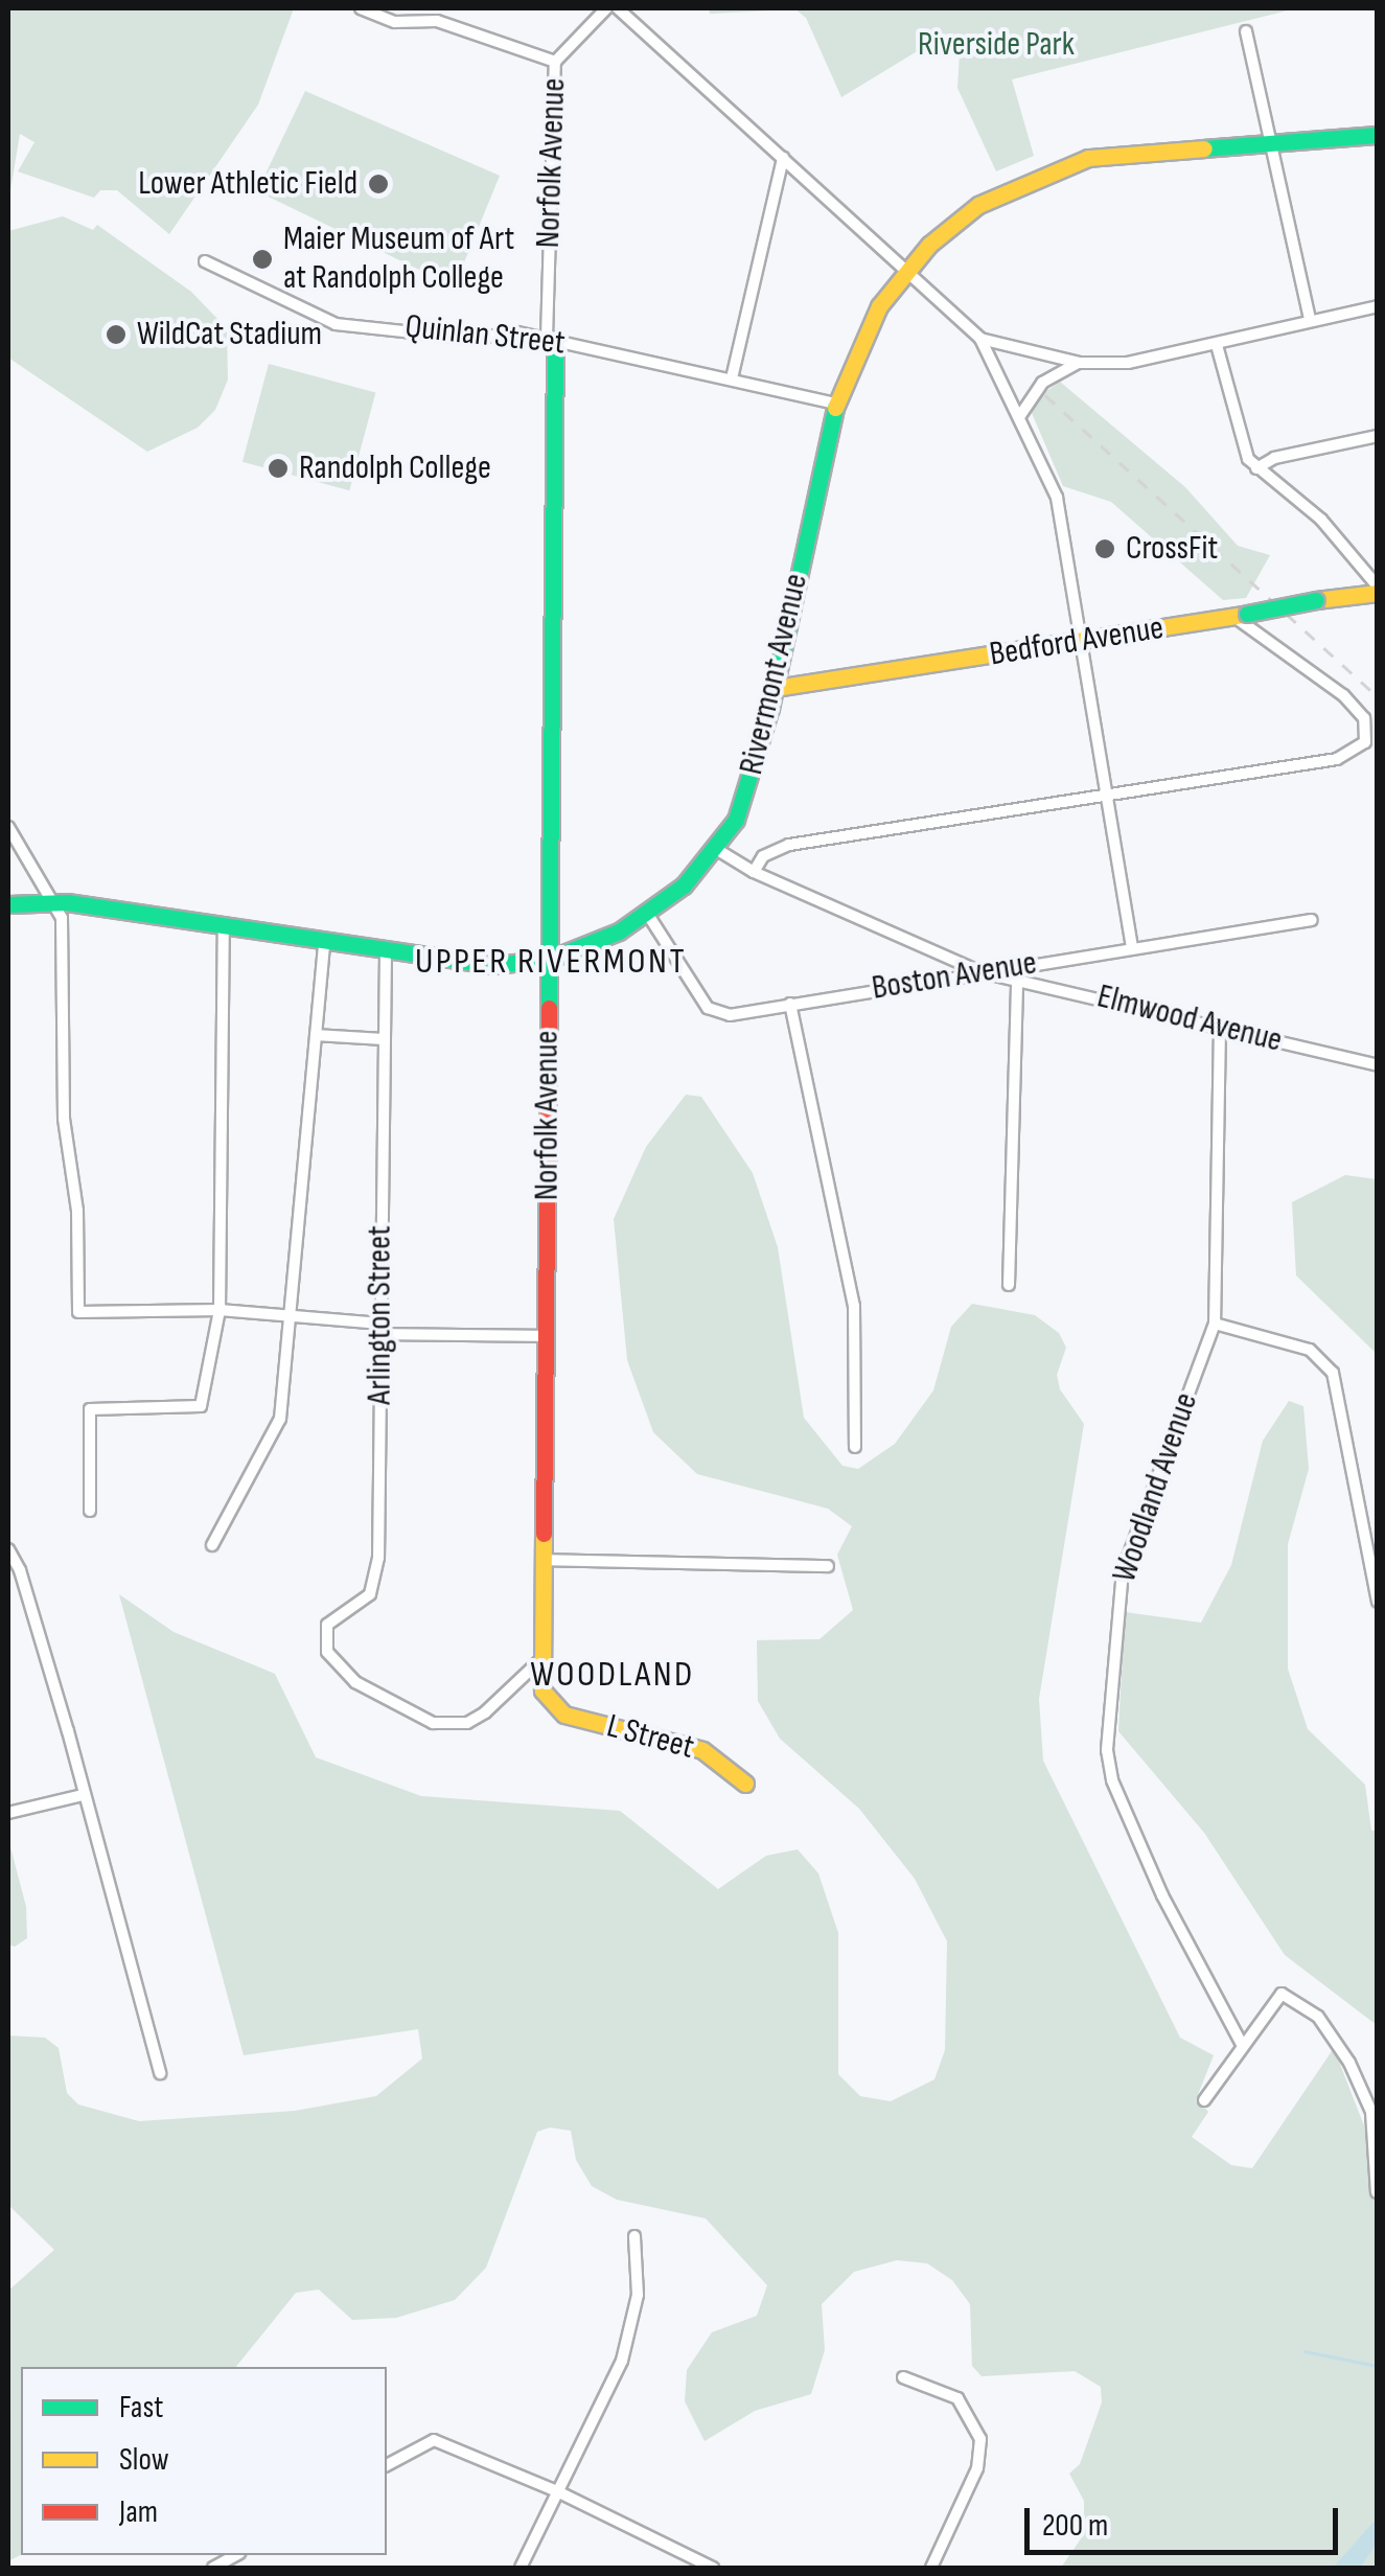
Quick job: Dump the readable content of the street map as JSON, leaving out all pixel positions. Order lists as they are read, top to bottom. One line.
{"streets":{"street":["Norfolk Avenue","Quinlan Street","Bedford Avenue","Rivermont Avenue","Boston Avenue","Elmwood Avenue","Arlington Street","Woodland Avenue","L Street"]},"crossings":[["Norfolk Avenue","Quinlan Street"],["Norfolk Avenue","Rivermont Avenue"],["Norfolk Avenue","Arlington Street"],["Norfolk Avenue","L Street"],["Quinlan Street","Rivermont Avenue"],["Bedford Avenue","Rivermont Avenue"],["Rivermont Avenue","Boston Avenue"],["Rivermont Avenue","Elmwood Avenue"],["Rivermont Avenue","Arlington Street"],["Boston Avenue","Elmwood Avenue"],["Elmwood Avenue","Woodland Avenue"]],"districts":["UPPER RIVERMONT","WOODLAND"],"parks":["Riverside Park"],"places":["Lower Athletic Field","Maier Museum of Art at Randolph College","WildCat Stadium","Randolph College","CrossFit"],"legend":["Fast","Slow","Jam"],"scale_bar":"200 m"}
